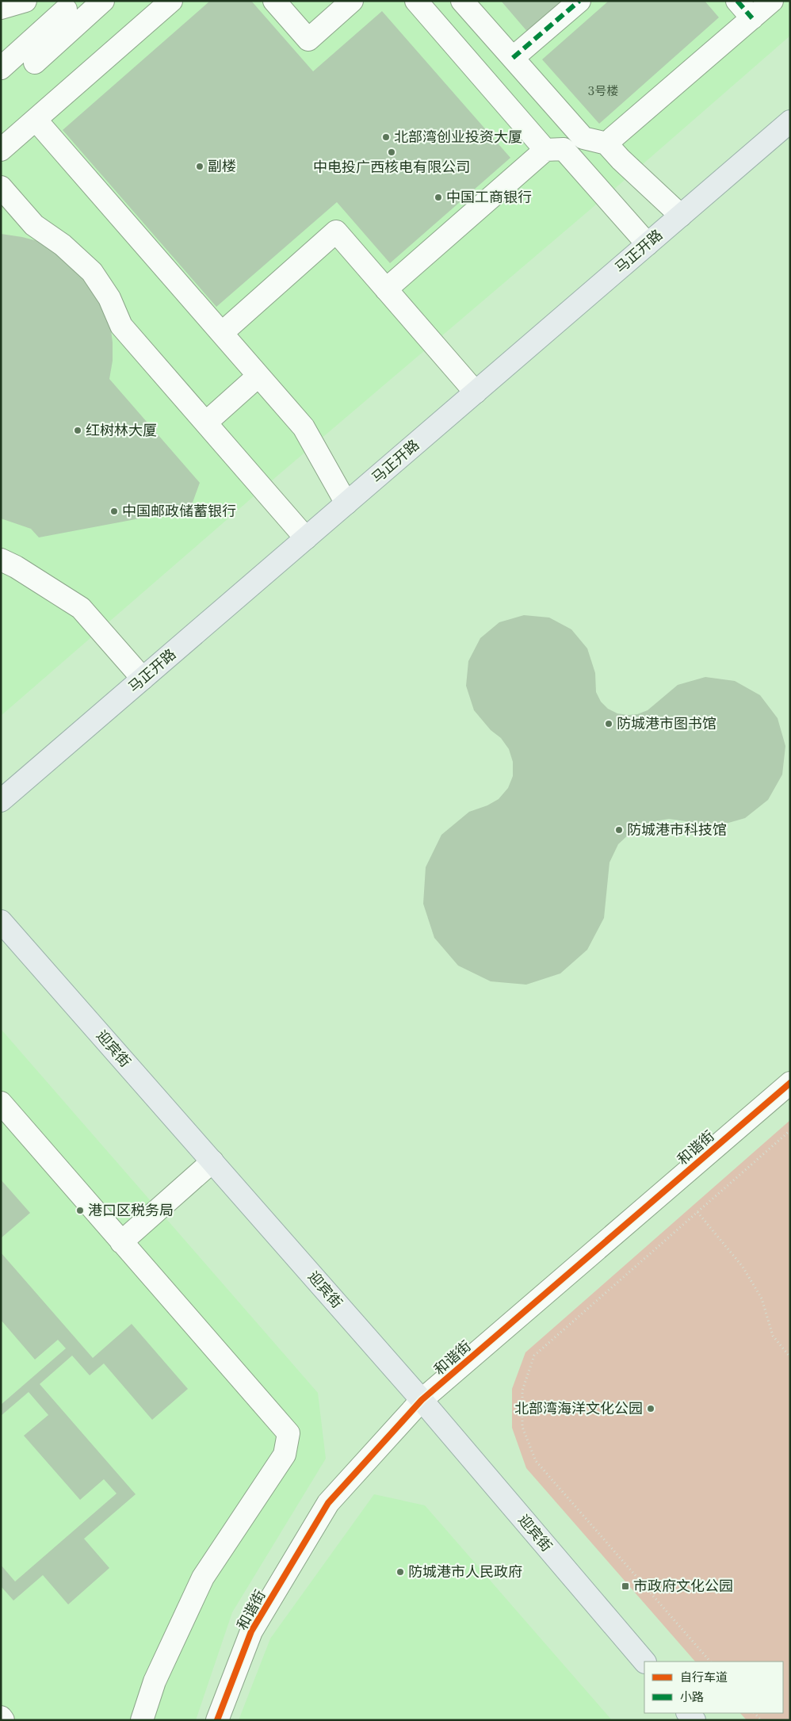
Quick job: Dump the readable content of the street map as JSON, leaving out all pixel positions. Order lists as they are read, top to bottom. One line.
{"streets":{"main road":["马正开路","迎宾街"],"street":["和谐街"]},"crossings":[["迎宾街","和谐街"]],"places":{"other":["北部湾创业投资大厦","中电投广西核电有限公司","副楼","中国工商银行","红树林大厦","中国邮政储蓄银行","防城港市图书馆","防城港市科技馆","港口区税务局","北部湾海洋文化公园","防城港市人民政府"],"transit":["市政府文化公园"]},"house_numbers":["3号楼"],"legend":["自行车道","小路"]}
